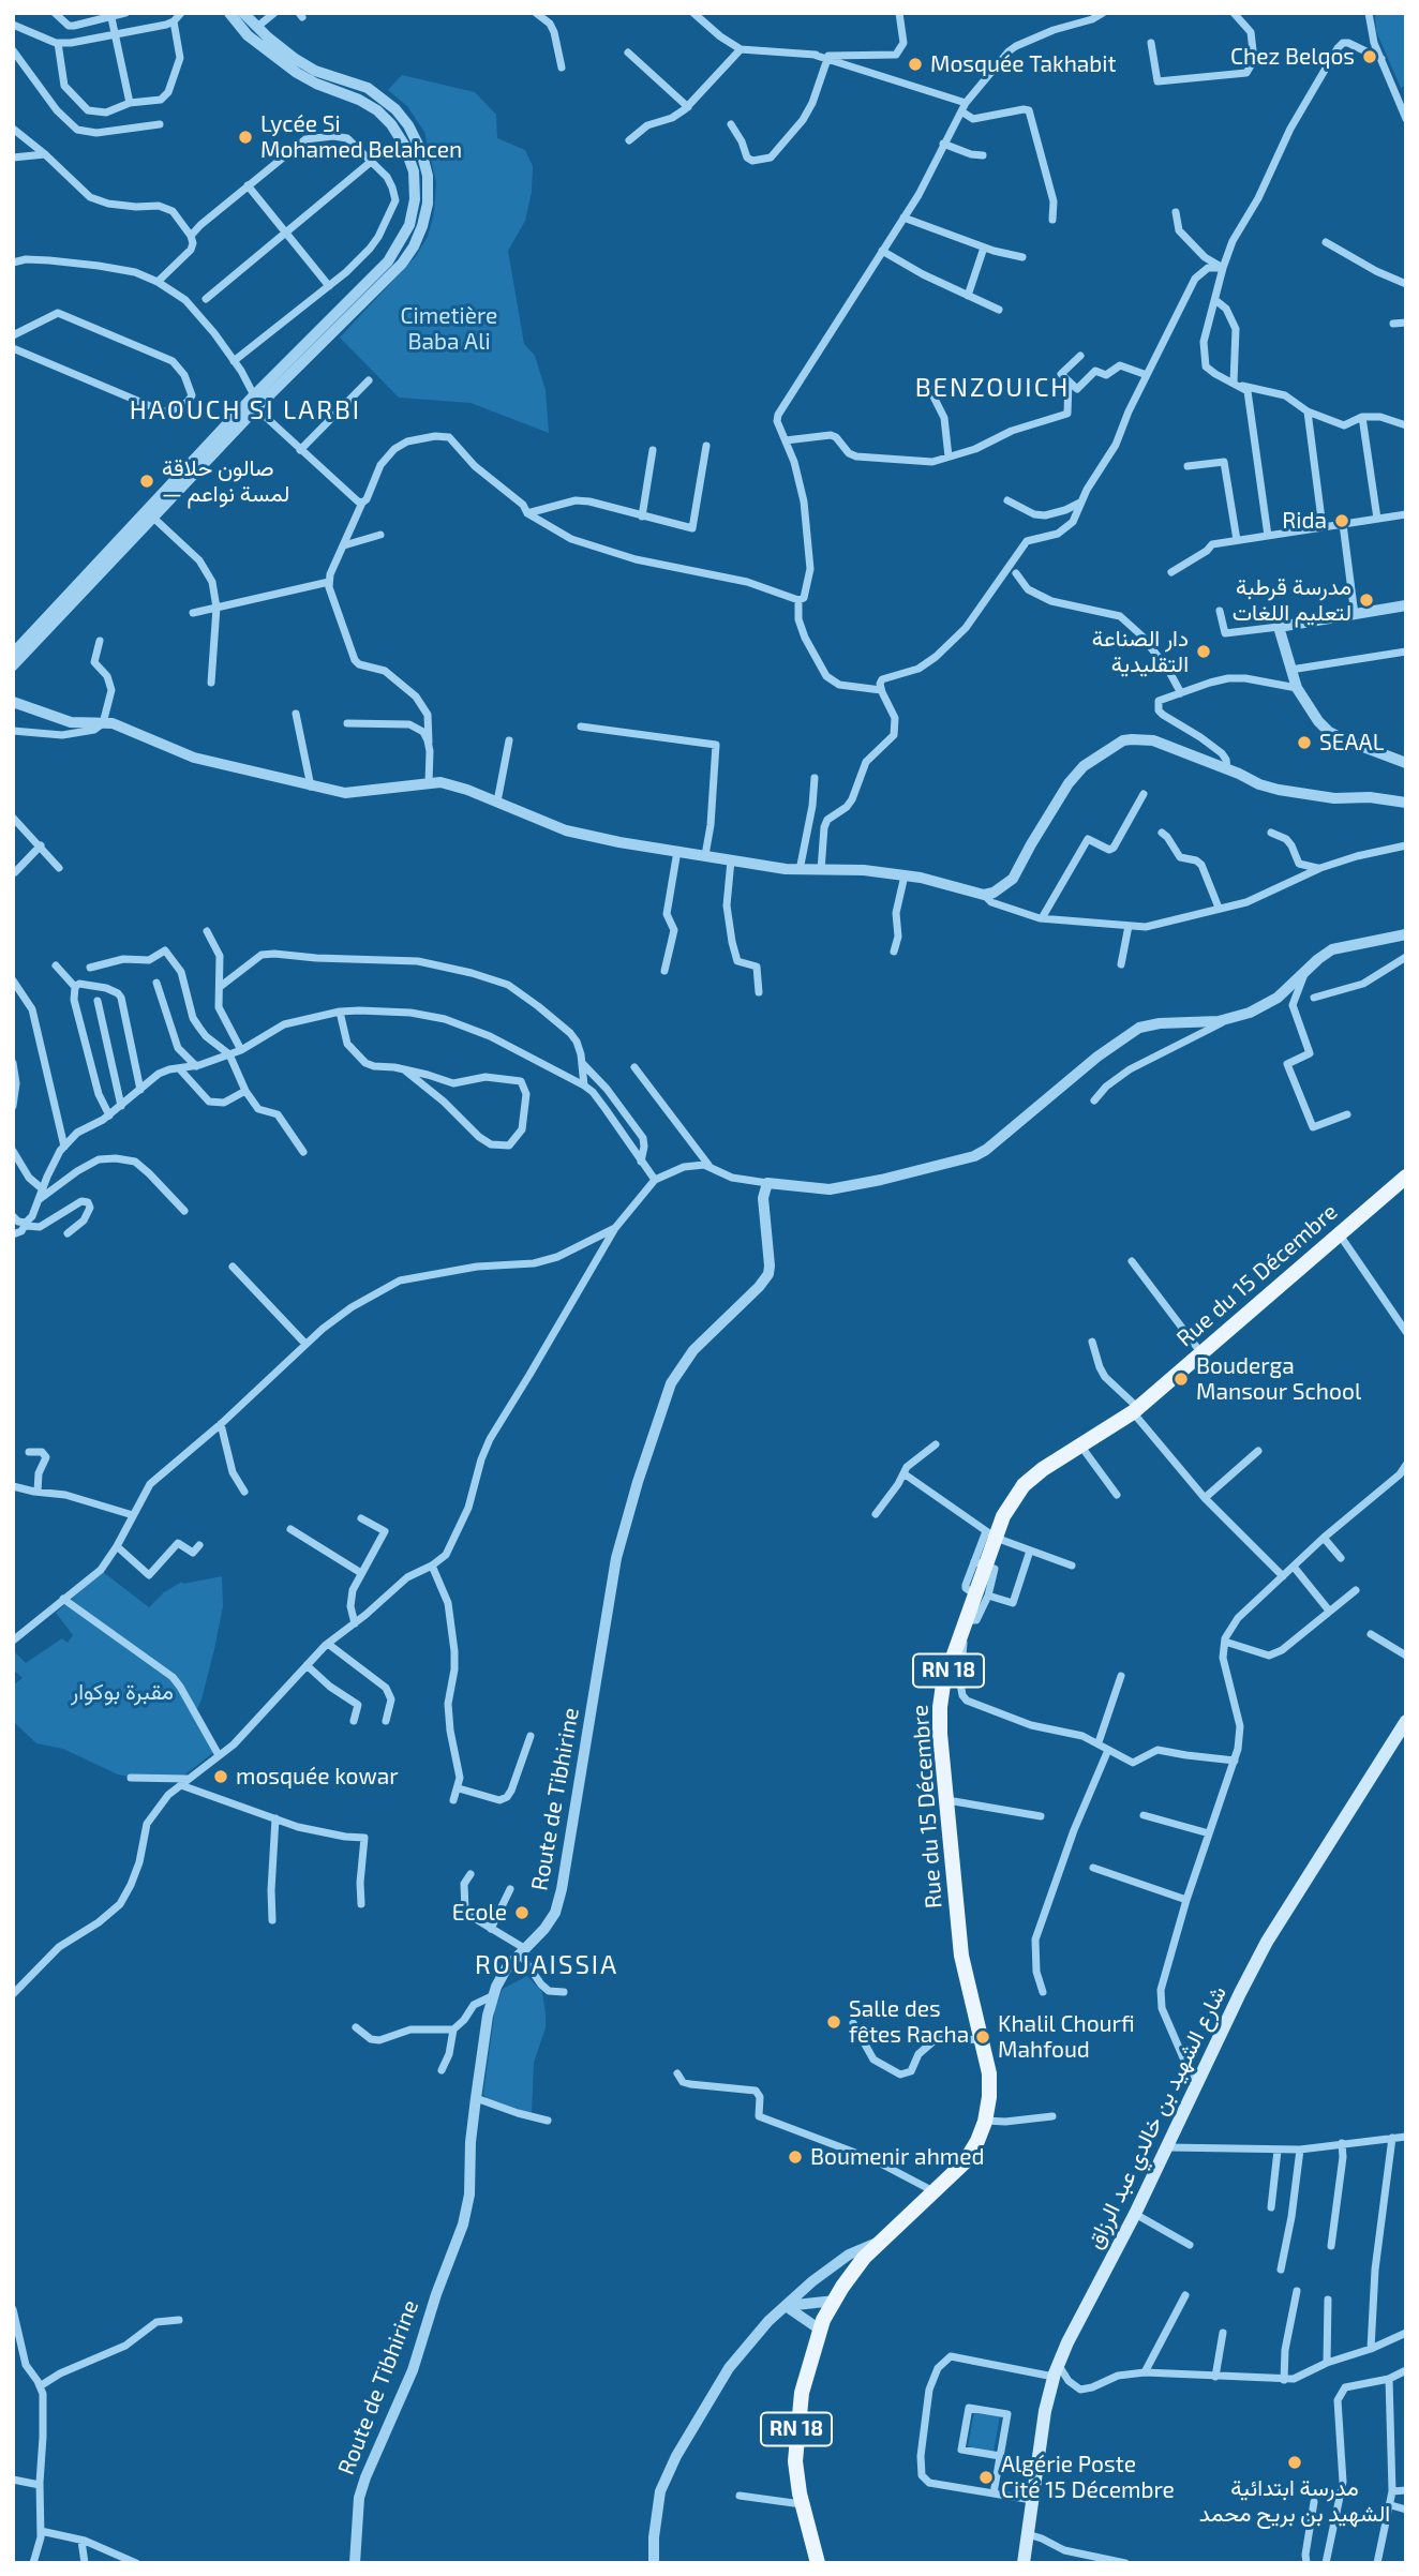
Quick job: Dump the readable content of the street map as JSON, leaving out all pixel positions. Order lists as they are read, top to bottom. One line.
{"streets":{"main road":["Rue du 15 Décembre","RN 18","شارع الشهيد بن خالدي عبد الرزاق"],"street":["Route de Tibhirine"]},"districts":["BENZOUICH","HAOUCH SI LARBI","ROUAISSIA"],"parks":["Cimetière Baba Ali","مقبرة بوكوار"],"places":["Chez Belqos","Mosquée Takhabit","Lycée Si Mohamed Belahcen","صالون حلاقة — لمسة نواعم","Rida","مدرسة قرطبة لتعليم اللغات","دار الصناعة التقليدية","SEAAL","Bouderga Mansour School","mosquée kowar","Ecole","Salle des fêtes Racha","Khalil Chourfi Mahfoud","Boumenir ahmed","مدرسة ابتدائية الشهيد بن بريح محمد","Algérie Poste Cité 15 Décembre"]}
